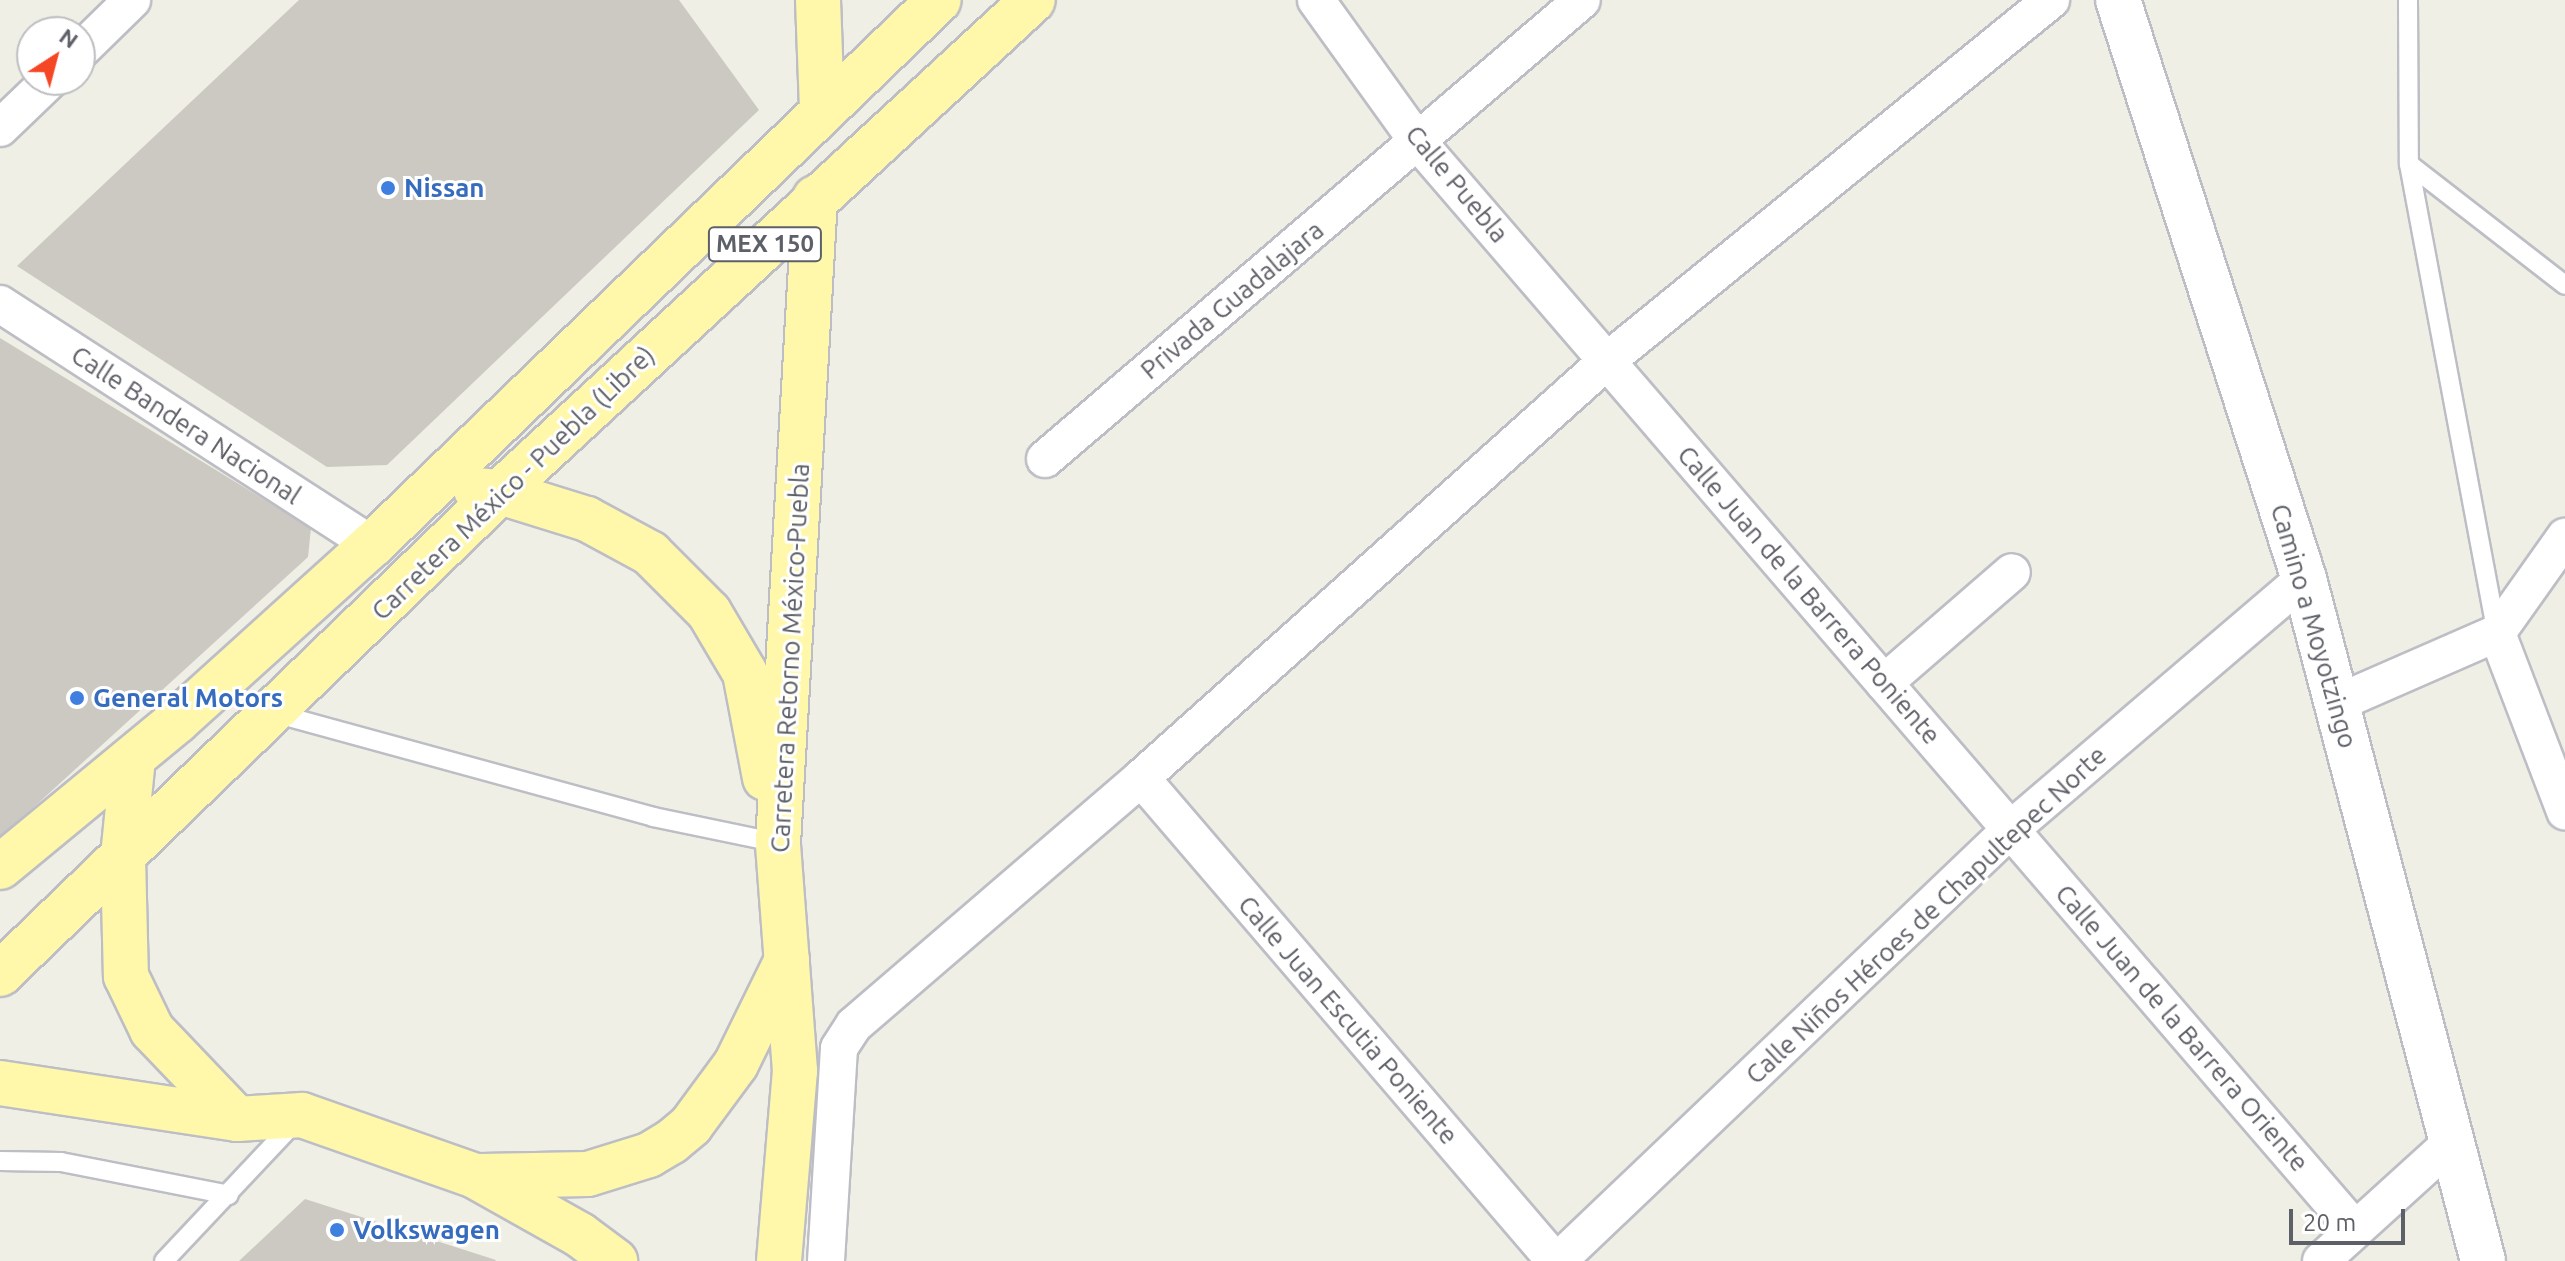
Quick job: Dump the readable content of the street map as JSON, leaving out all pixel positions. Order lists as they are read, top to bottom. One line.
{"streets":{"main road":["MEX 150","Carretera México - Puebla (Libre)","Camino a Moyotzingo","Carretera Retorno México-Puebla"],"street":["Calle Puebla","Privada Guadalajara","Calle Bandera Nacional","Calle Juan de la Barrera Poniente","Calle Niños Héroes de Chapultepec Norte","Calle Juan Escutia Poniente","Calle Juan de la Barrera Oriente"]},"crossings":[["Calle Puebla","Privada Guadalajara"],["Calle Puebla","Calle Juan de la Barrera Poniente"],["Calle Bandera Nacional","Carretera México - Puebla (Libre)"],["Carretera México - Puebla (Libre)","Carretera Retorno México-Puebla"],["Calle Juan de la Barrera Poniente","Calle Niños Héroes de Chapultepec Norte"],["Calle Juan de la Barrera Poniente","Calle Juan de la Barrera Oriente"],["Camino a Moyotzingo","Calle Niños Héroes de Chapultepec Norte"],["Calle Niños Héroes de Chapultepec Norte","Calle Juan Escutia Poniente"],["Calle Niños Héroes de Chapultepec Norte","Calle Juan de la Barrera Oriente"]],"places":["Nissan","General Motors","Volkswagen"],"scale_bar":"20 m","north":"top right"}
